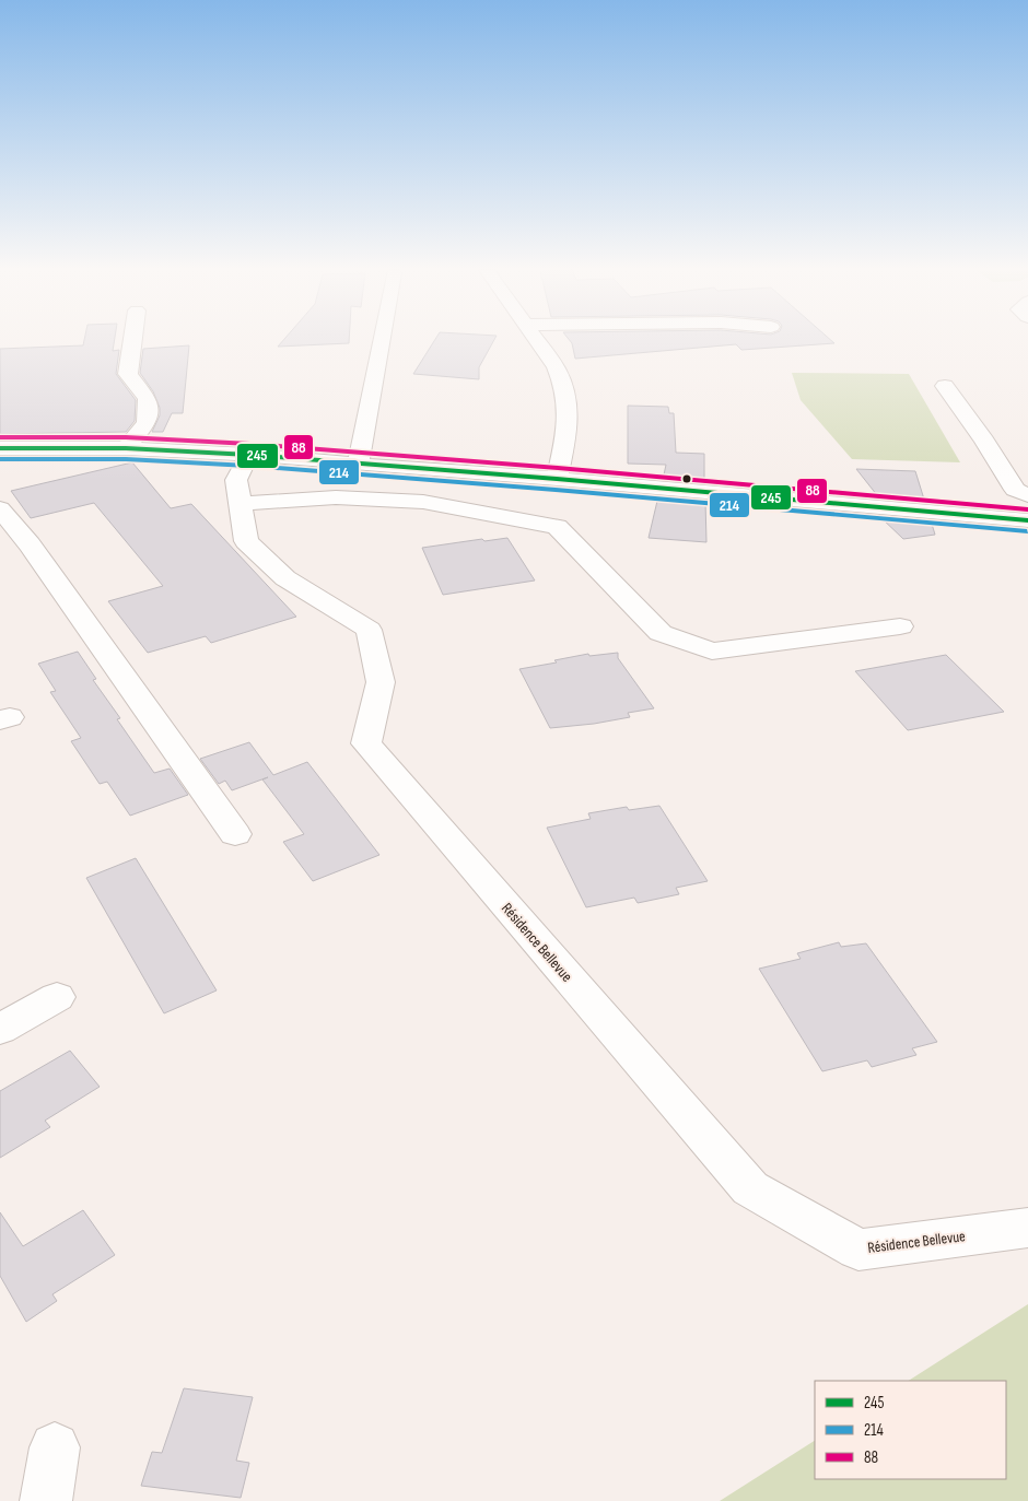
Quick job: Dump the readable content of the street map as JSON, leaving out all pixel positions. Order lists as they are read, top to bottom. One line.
{"streets":{"street":["Résidence Bellevue"]},"lines":["transit line 88","transit line 245","transit line 214"],"legend":["245","214","88"]}
